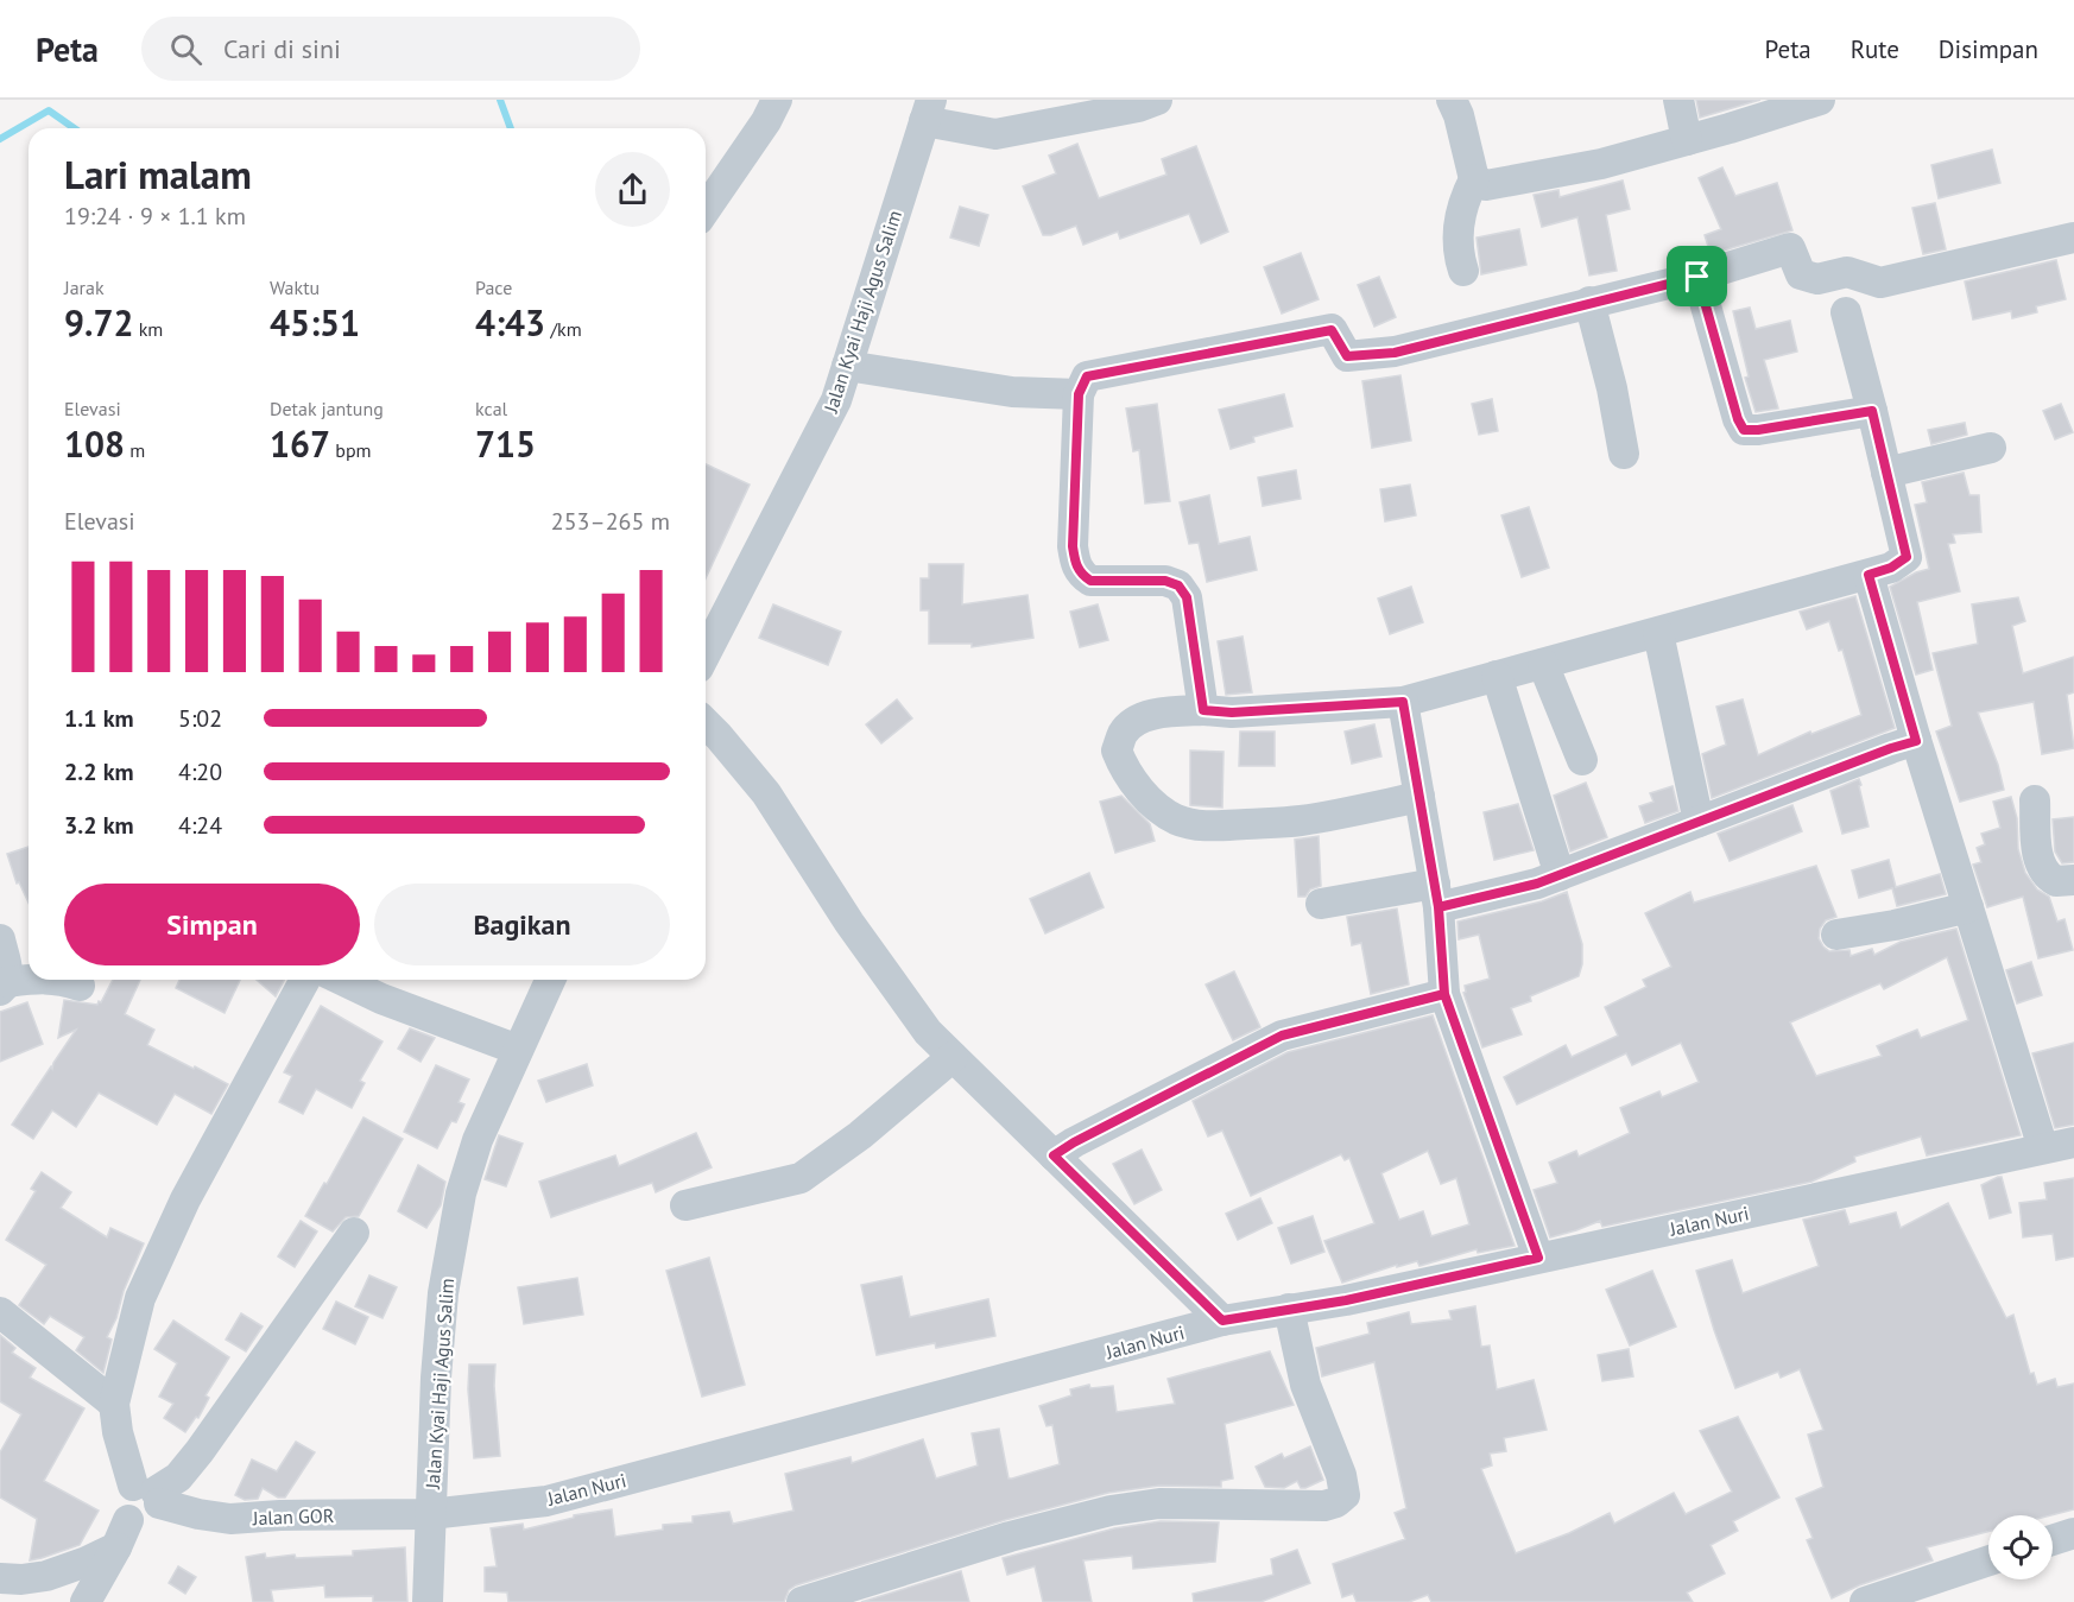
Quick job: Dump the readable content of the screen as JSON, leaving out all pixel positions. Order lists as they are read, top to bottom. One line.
{"streets":{"street":["Jalan Kyai Haji Agus Salim","Jalan Nuri","Jalan GOR"]},"crossings":[["Jalan Kyai Haji Agus Salim","Jalan Nuri"],["Jalan Kyai Haji Agus Salim","Jalan GOR"],["Jalan Nuri","Jalan GOR"]],"page":{"header":"Peta","search":"Cari di sini","nav":["Peta","Rute","Disimpan"],"heading":["Lari malam","19:24 · 9 × 1.1 km"],"stats":[["Jarak","9.72 km"],["Waktu","45:51"],["Pace","4:43 /km"],["Elevasi","108 m"],["Detak jantung","167 bpm"],["kcal","715"]],"chart":["Elevasi","253–265 m"],"list":[{"name":"1.1 km","note":"5:02"},{"name":"2.2 km","note":"4:20"},{"name":"3.2 km","note":"4:24"}],"buttons":["Simpan","Bagikan"]}}
